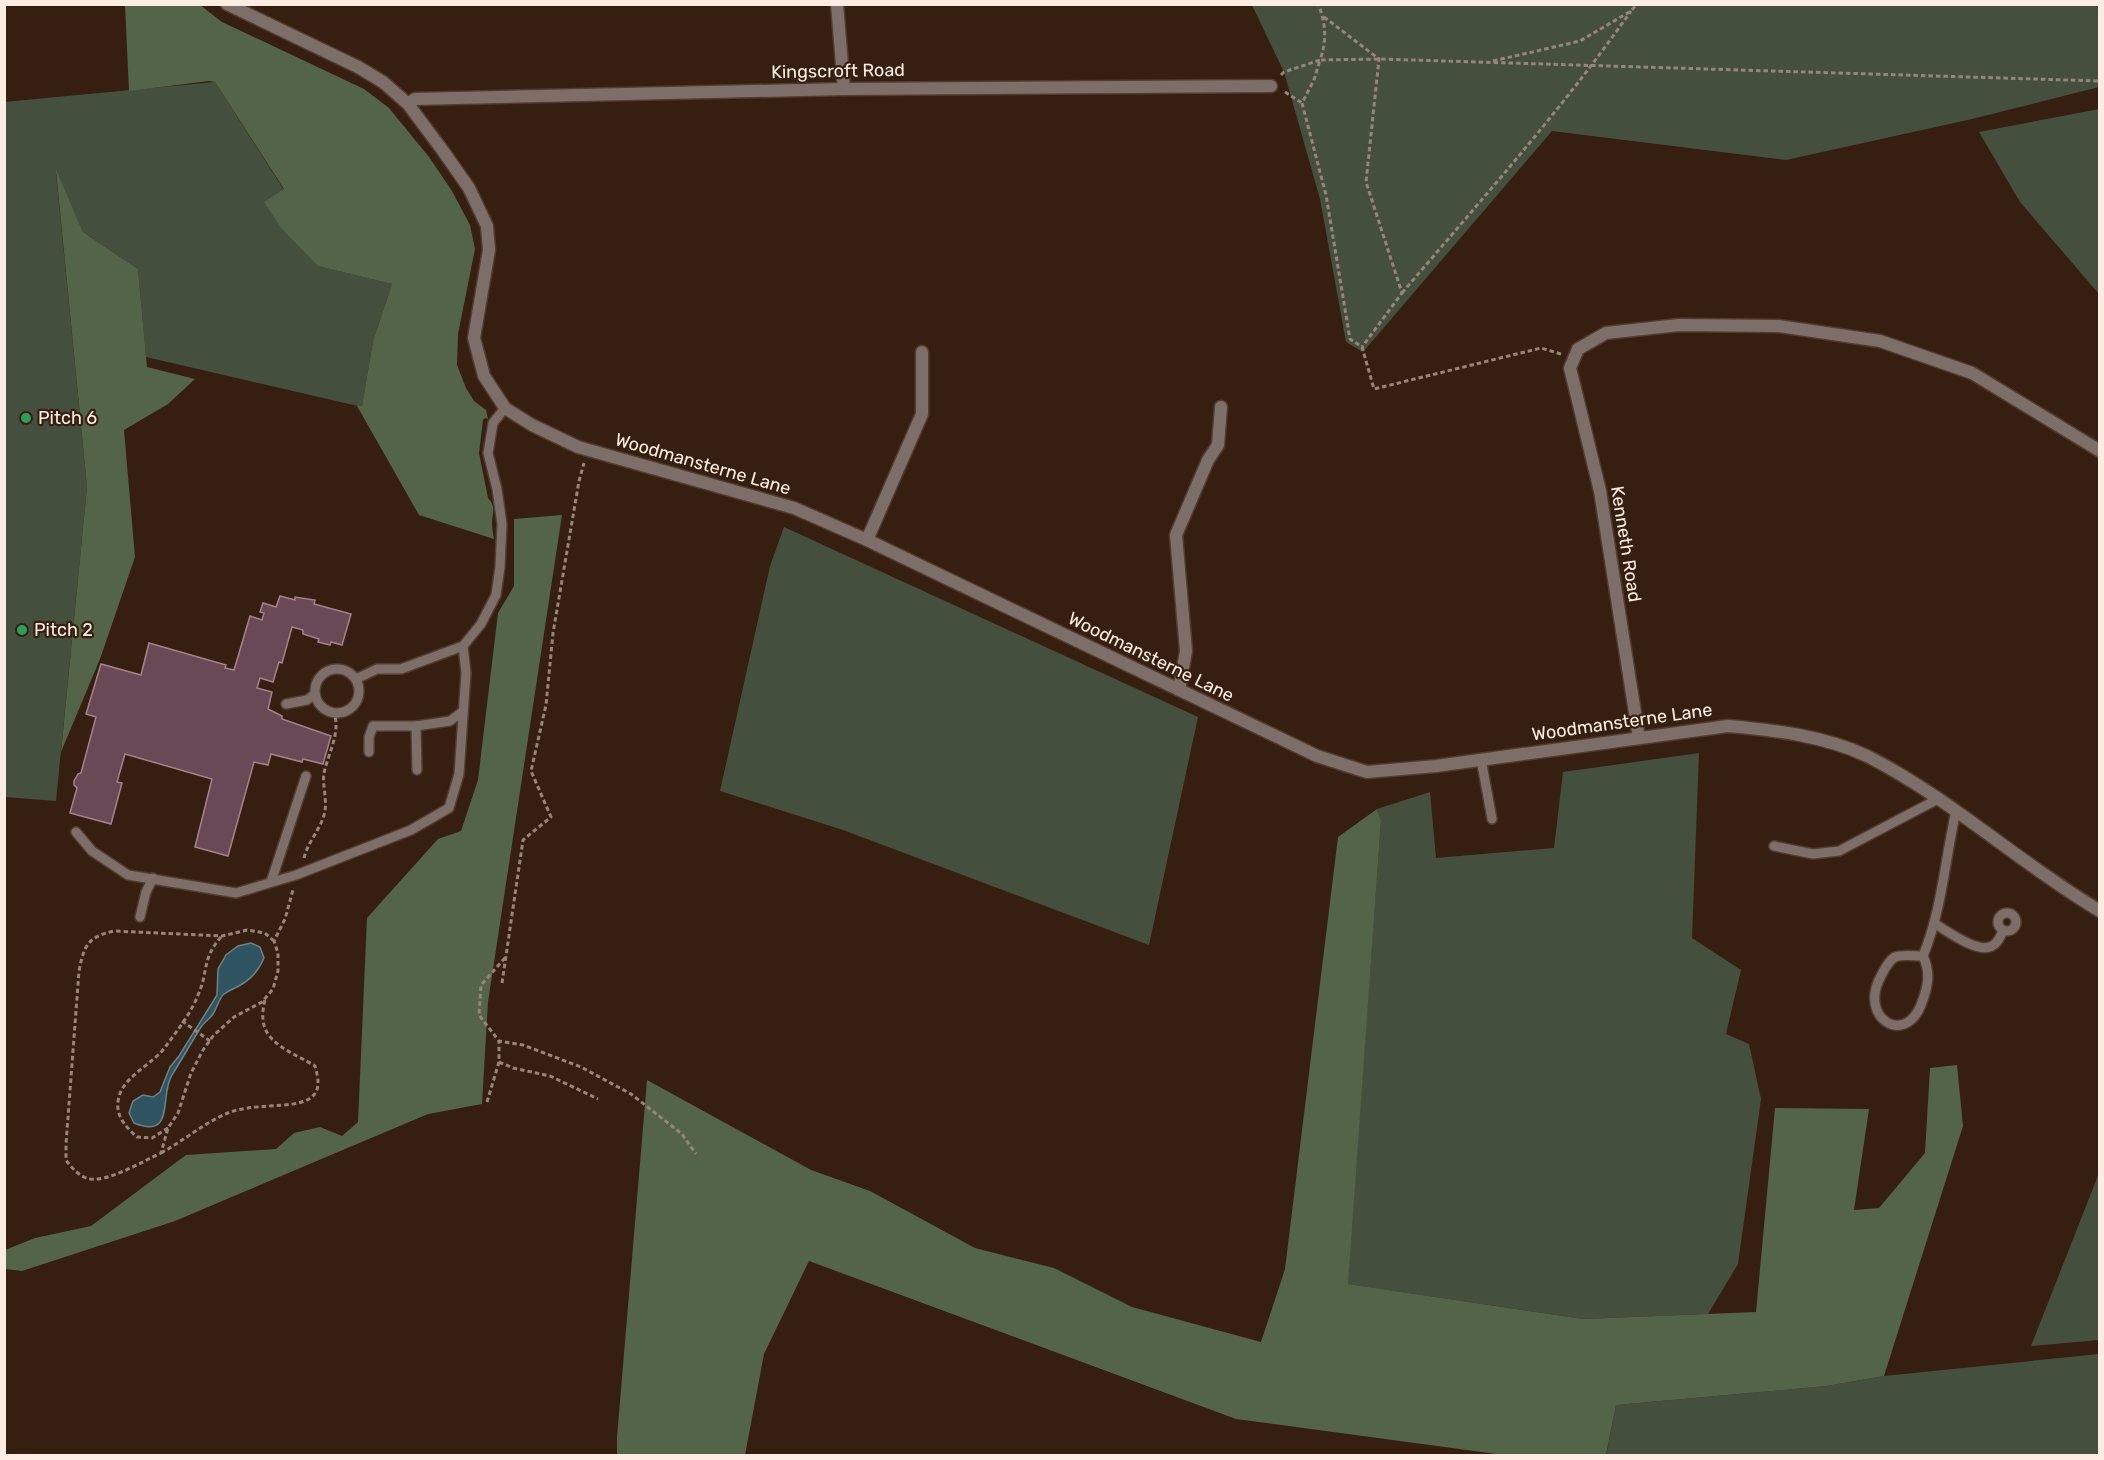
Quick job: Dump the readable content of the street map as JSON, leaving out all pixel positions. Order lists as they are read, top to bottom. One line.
{"streets":{"street":["Kingscroft Road","Woodmansterne Lane","Kenneth Road"]},"crossings":[["Kingscroft Road","Woodmansterne Lane"],["Woodmansterne Lane","Kenneth Road"]],"places":["Pitch 6","Pitch 2"]}
